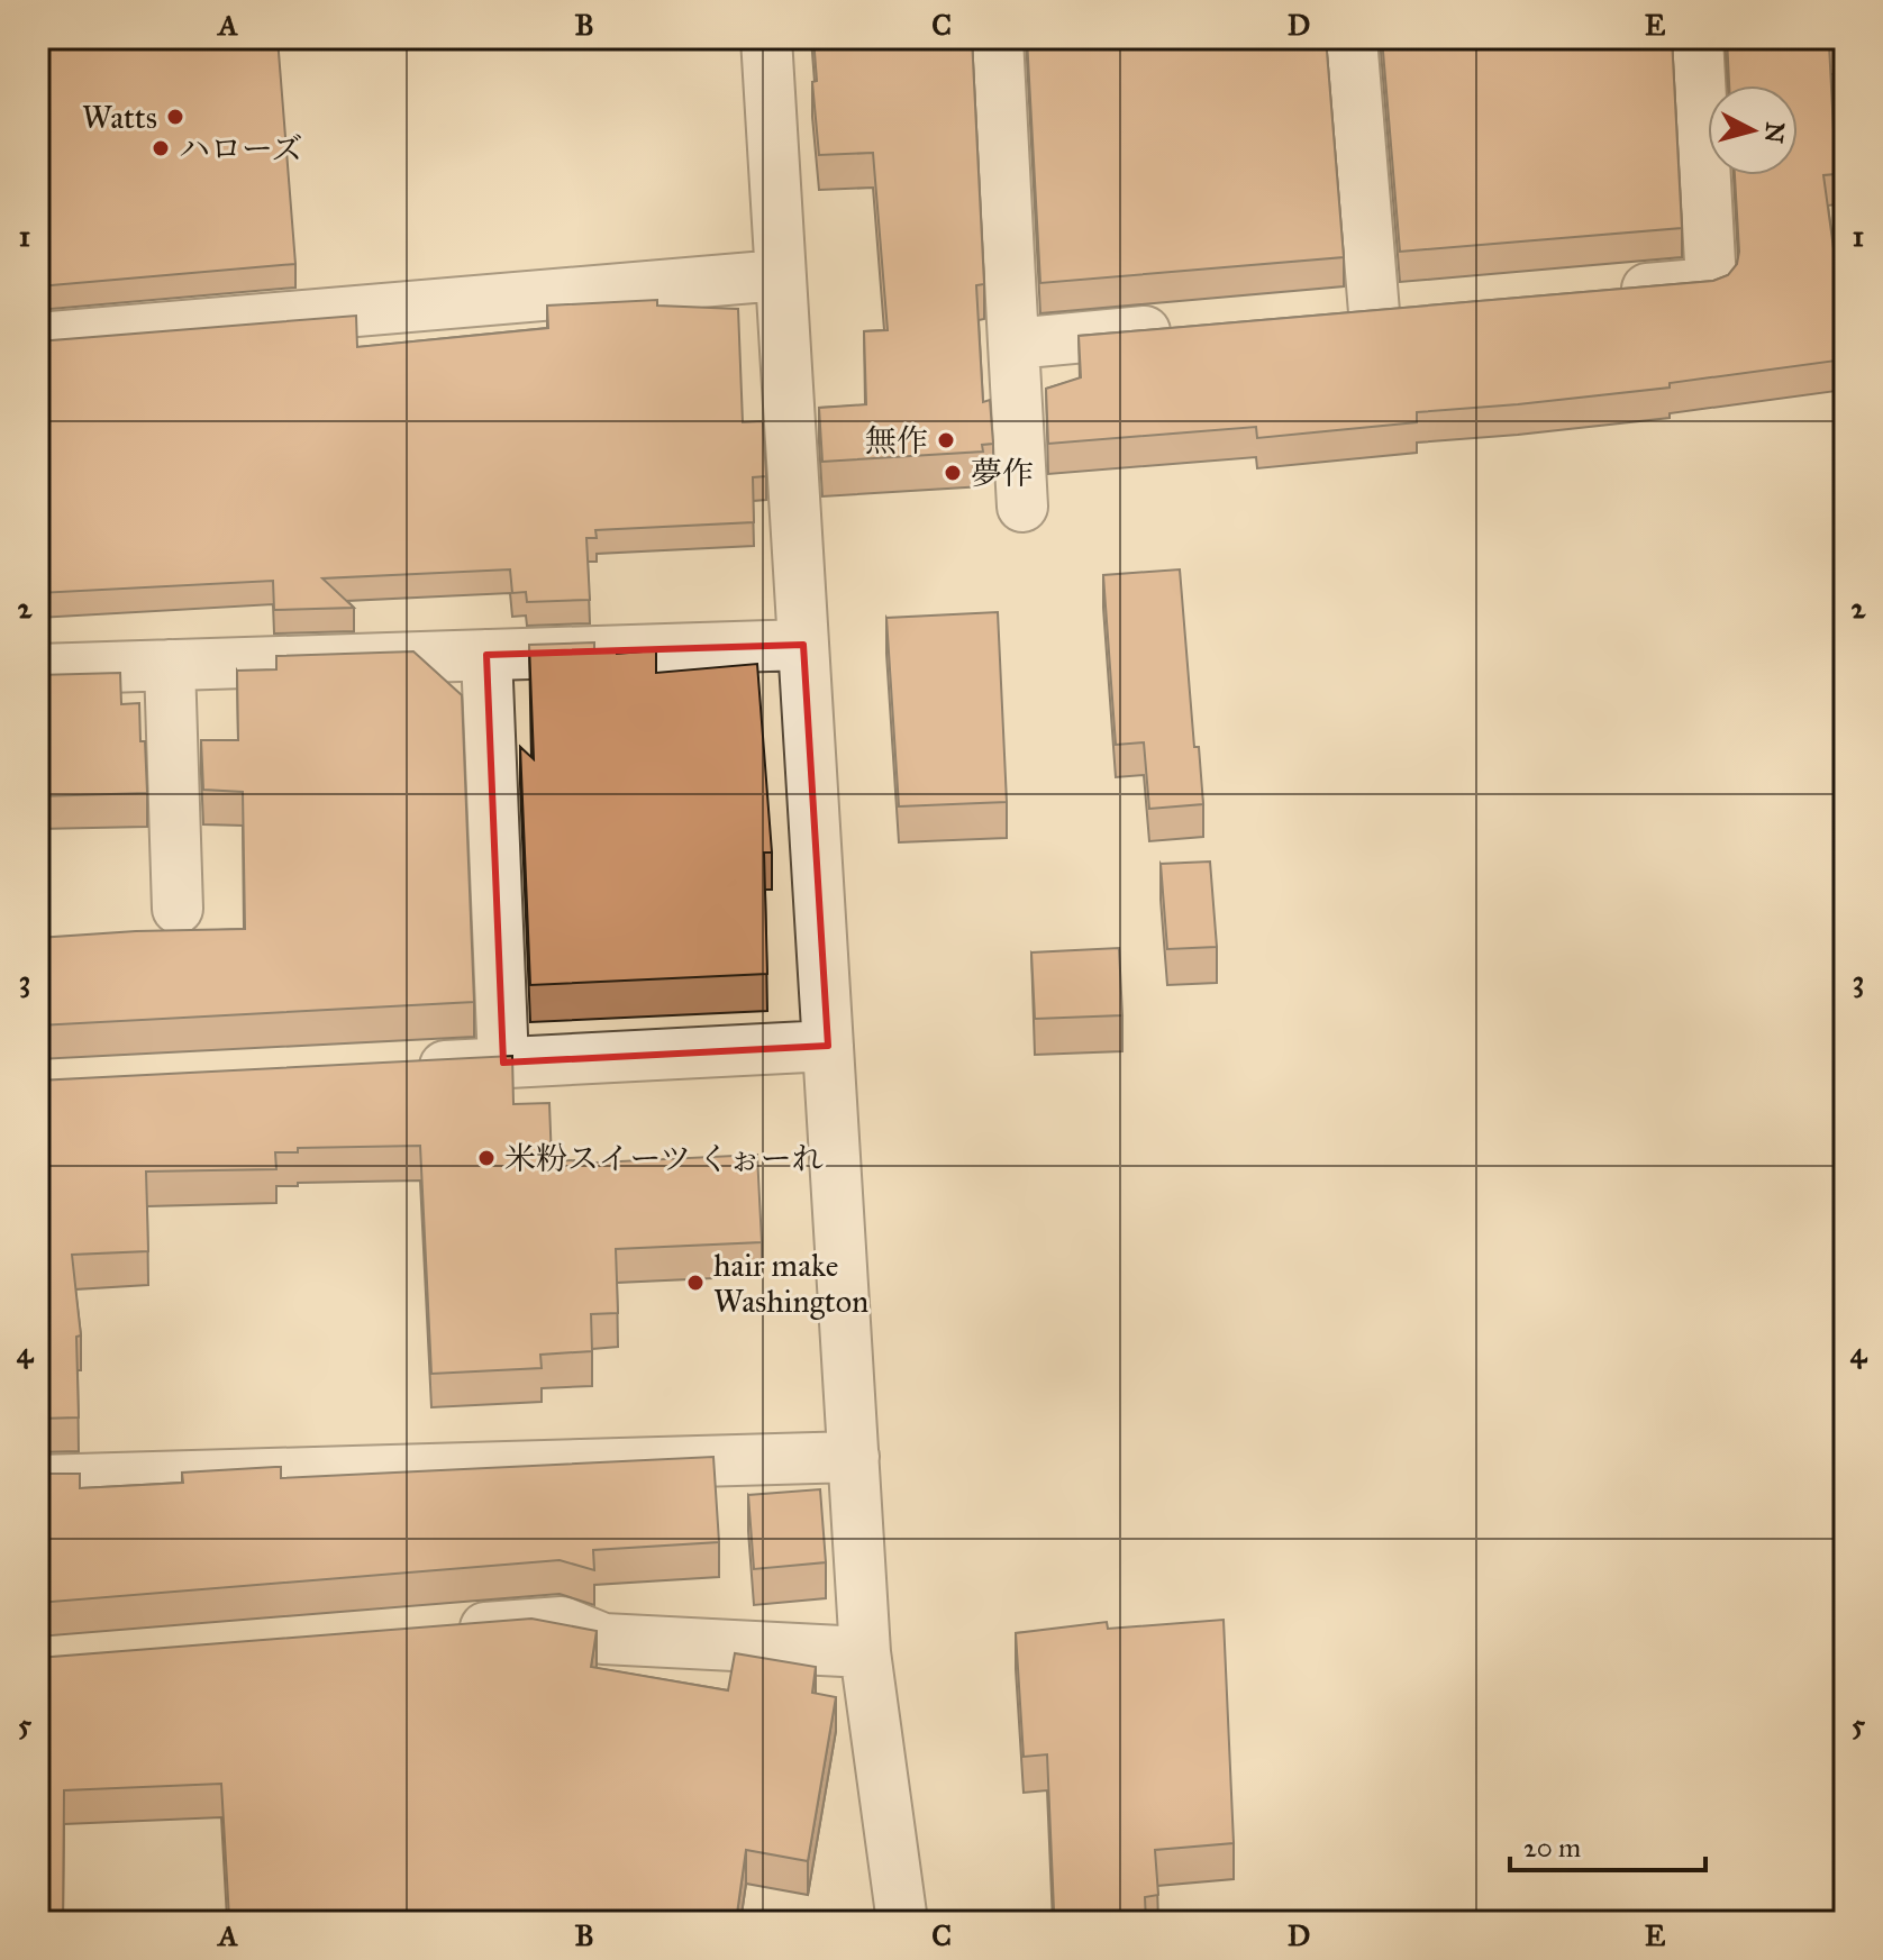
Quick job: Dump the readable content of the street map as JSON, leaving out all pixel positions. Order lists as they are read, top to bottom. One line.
{"places":["Watts","ハローズ","無作","夢作","米粉スイーツ くぉーれ","hair make Washington"],"scale_bar":"20 m","north":"right","grid":{"columns":["A","B","C","D","E"],"rows":["1","2","3","4","5"]}}
